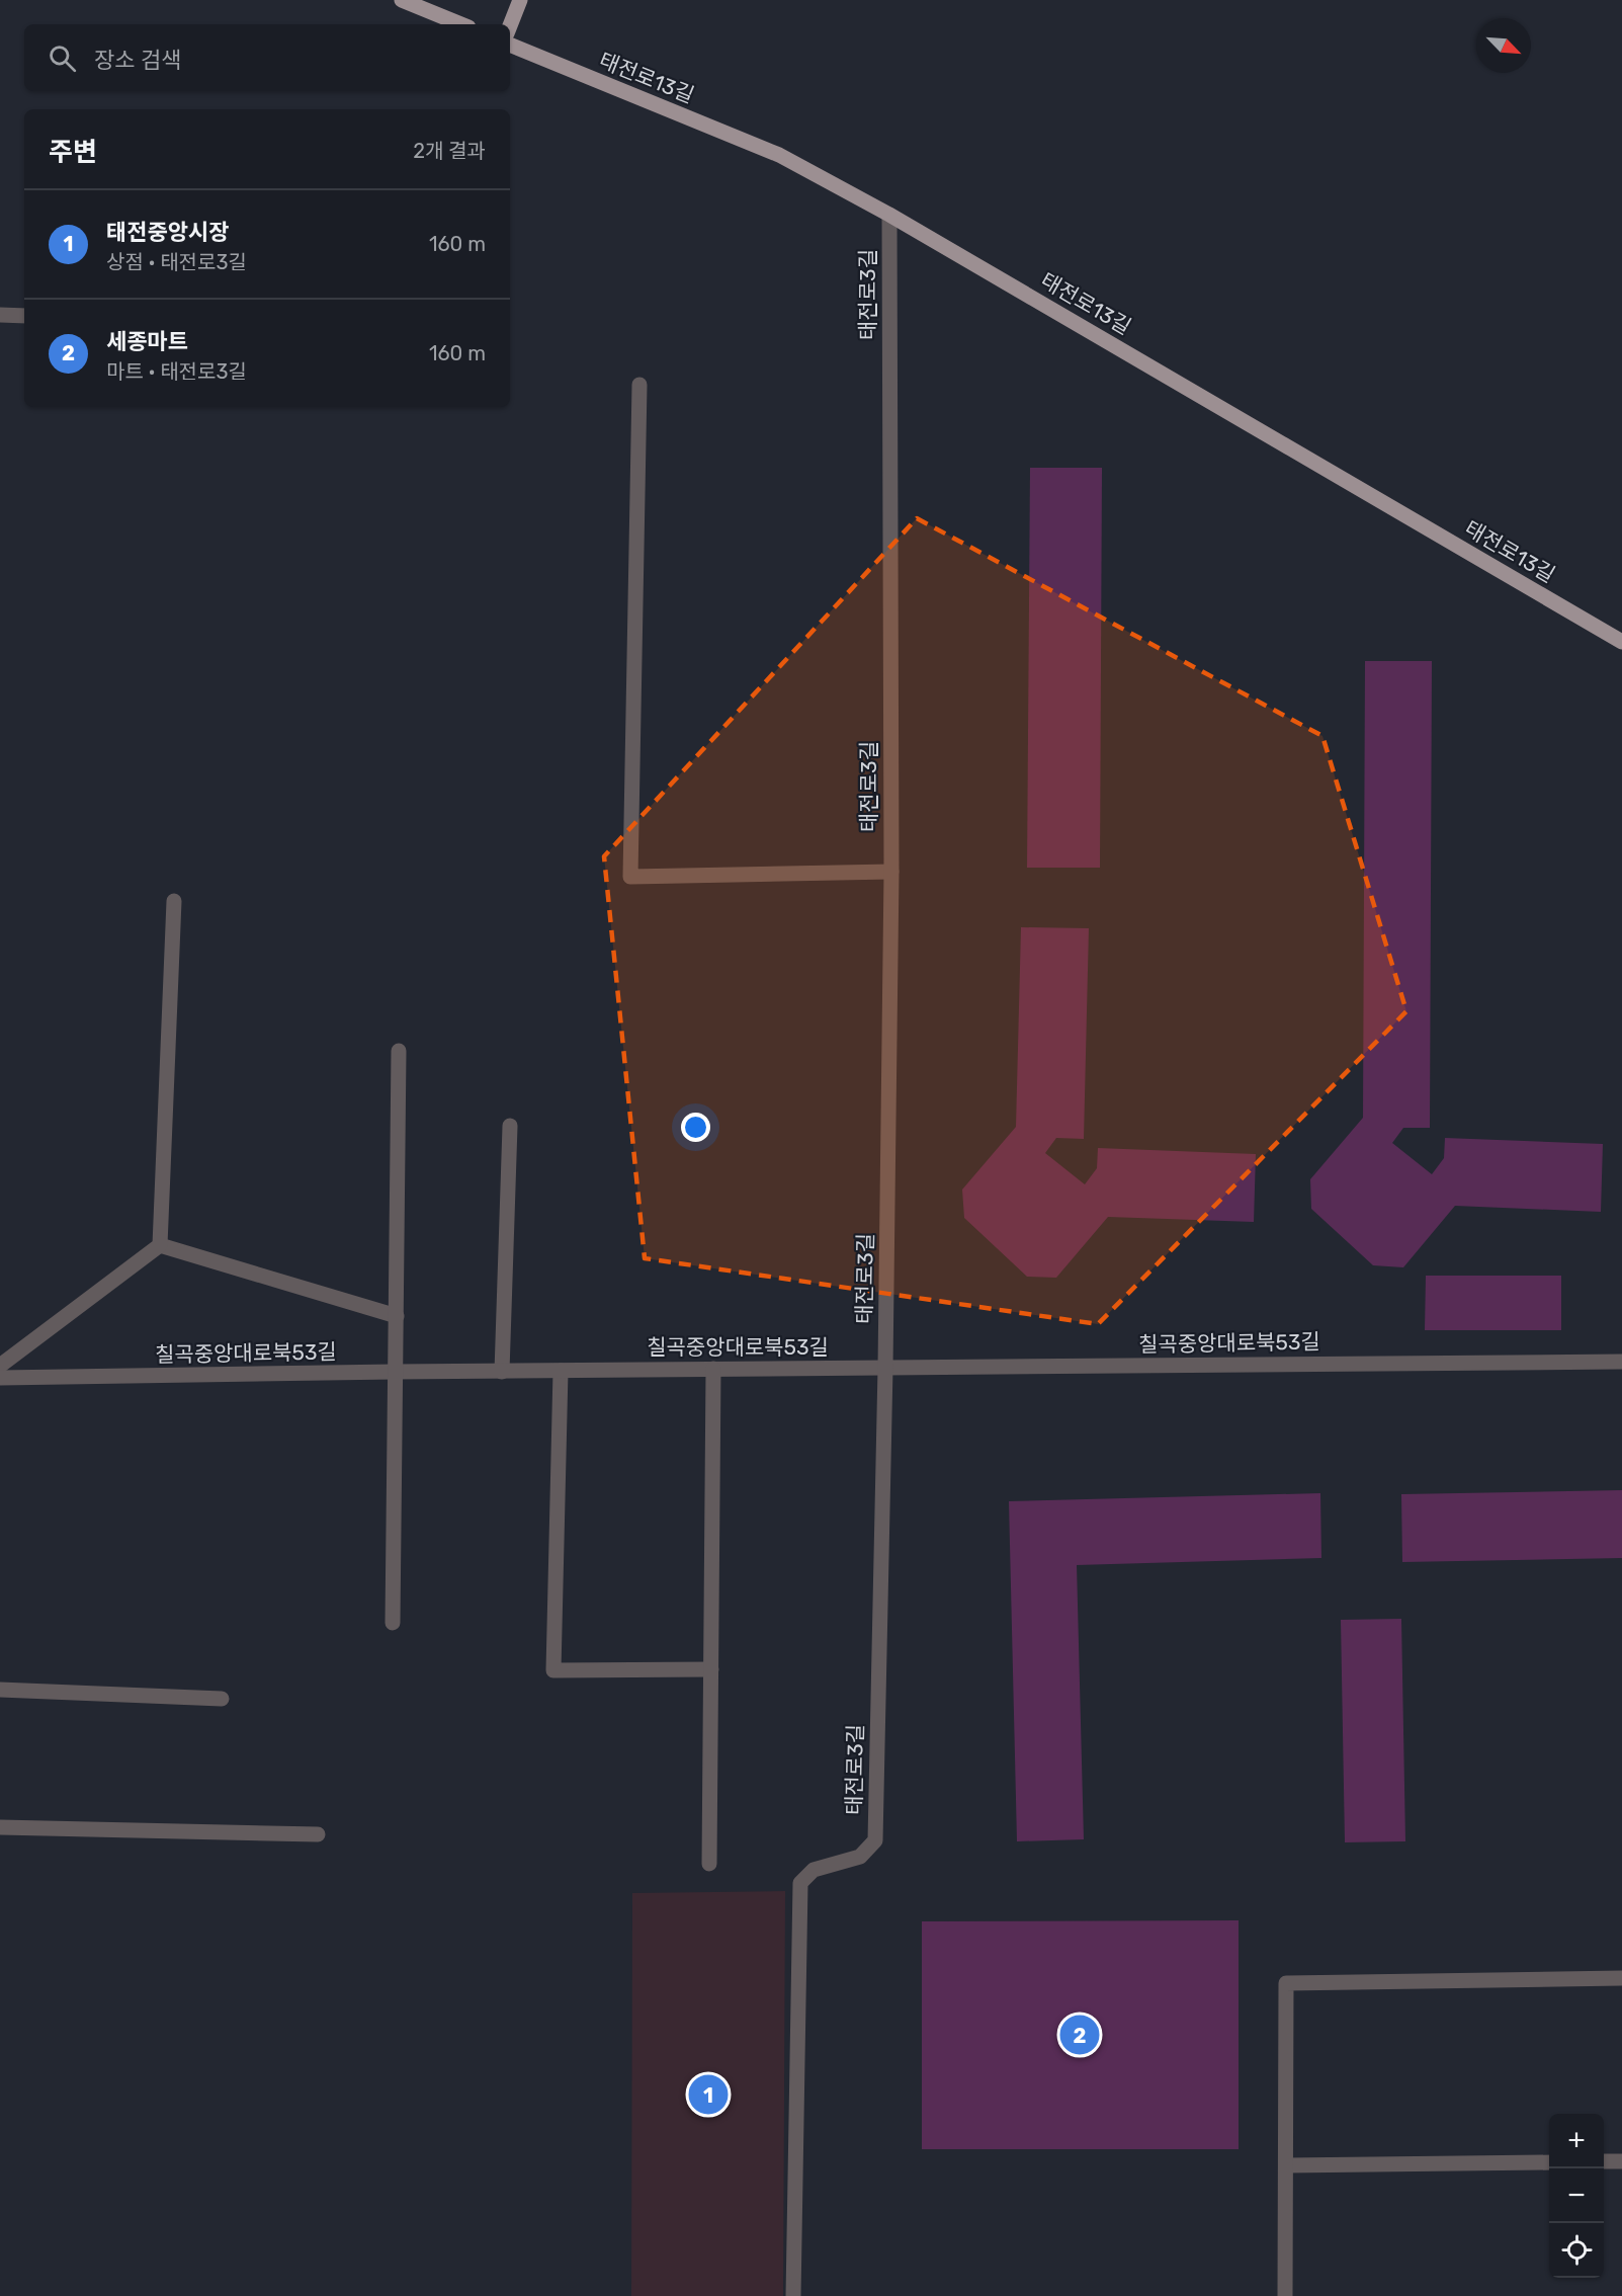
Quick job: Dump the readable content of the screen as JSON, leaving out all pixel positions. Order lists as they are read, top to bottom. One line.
{"streets":{"main road":["태전로13길"],"street":["태전로3길","칠곡중앙대로북53길"]},"crossings":[["태전로13길","태전로3길"],["태전로3길","칠곡중앙대로북53길"]],"north":"bottom right","page":{"search":"장소 검색","heading":["주변","2개 결과"],"list":[{"mark":"1","name":"태전중앙시장","note":"상점 · 태전로3길","value":"160 m"},{"mark":"2","name":"세종마트","note":"마트 · 태전로3길","value":"160 m"}],"pins":["2","1"],"map_buttons":["+","−"]}}
